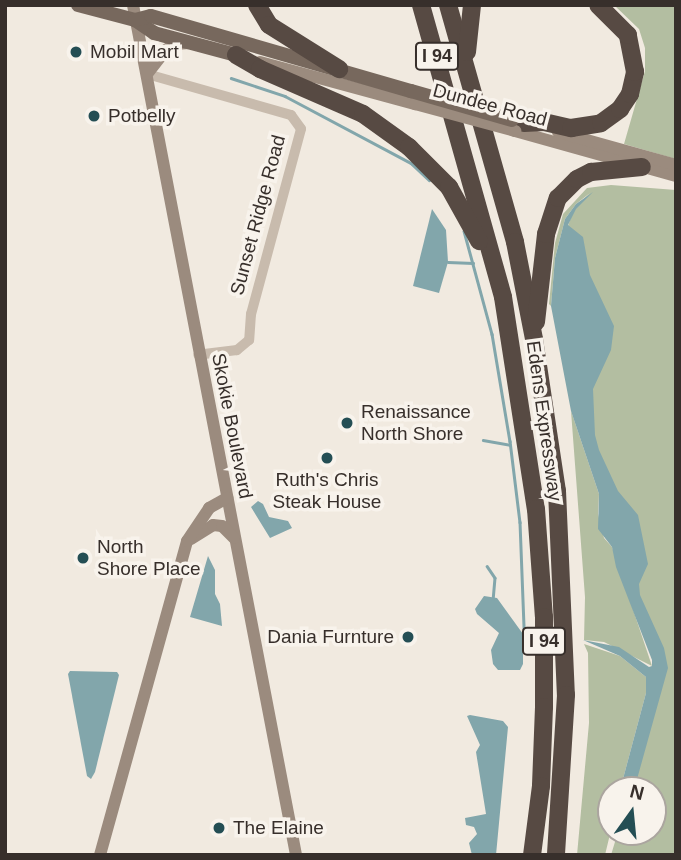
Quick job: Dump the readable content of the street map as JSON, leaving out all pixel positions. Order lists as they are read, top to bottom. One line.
{"streets":{"highway":["I 94","Edens Expressway"],"main road":["Dundee Road","Skokie Boulevard"],"street":["Sunset Ridge Road"]},"crossings":[["Dundee Road","Skokie Boulevard"],["Sunset Ridge Road","Skokie Boulevard"]],"places":["Mobil Mart","Potbelly","Renaissance North Shore","Ruth's Chris Steak House","North Shore Place","Dania Furnture","The Elaine"],"north":"top"}
